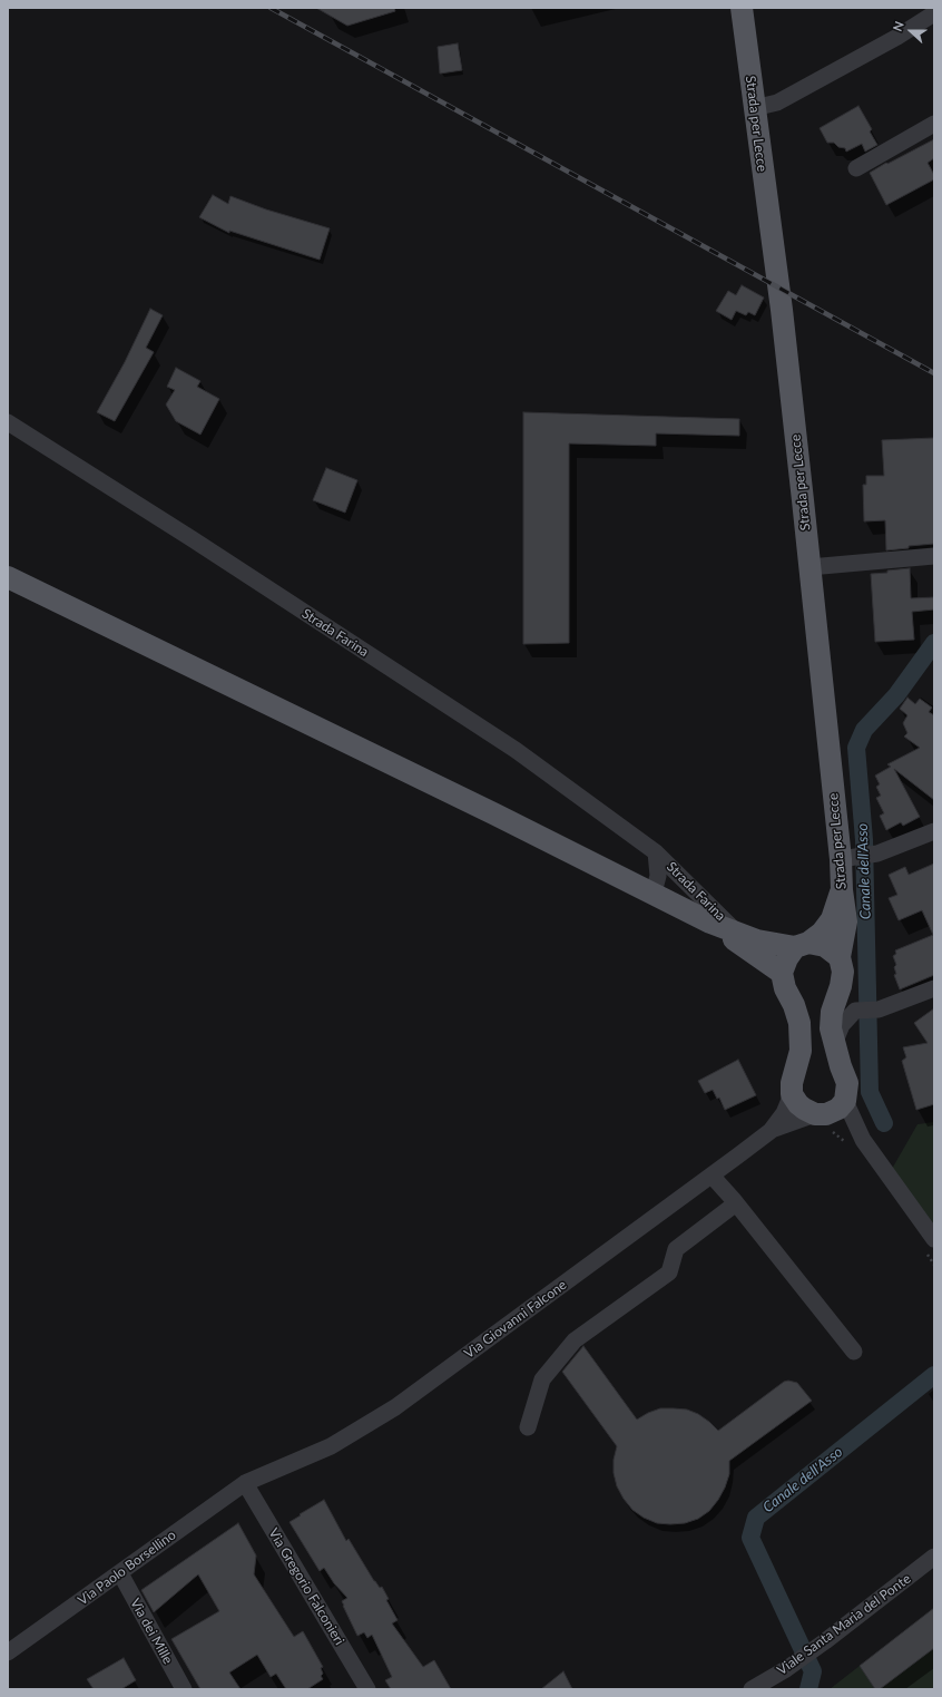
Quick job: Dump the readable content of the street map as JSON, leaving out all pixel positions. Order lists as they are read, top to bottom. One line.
{"streets":{"main road":["Strada per Lecce"],"street":["Strada Farina","Via Giovanni Falcone","Via Paolo Borsellino","Via Gregorio Falconieri","Viale Santa Maria del Ponte","Via dei Mille"]},"crossings":[["Via Giovanni Falcone","Via Paolo Borsellino"],["Via Giovanni Falcone","Via Gregorio Falconieri"],["Via Paolo Borsellino","Via Gregorio Falconieri"],["Via Paolo Borsellino","Via dei Mille"]],"water":["Canale dell'Asso"],"north":"left"}
